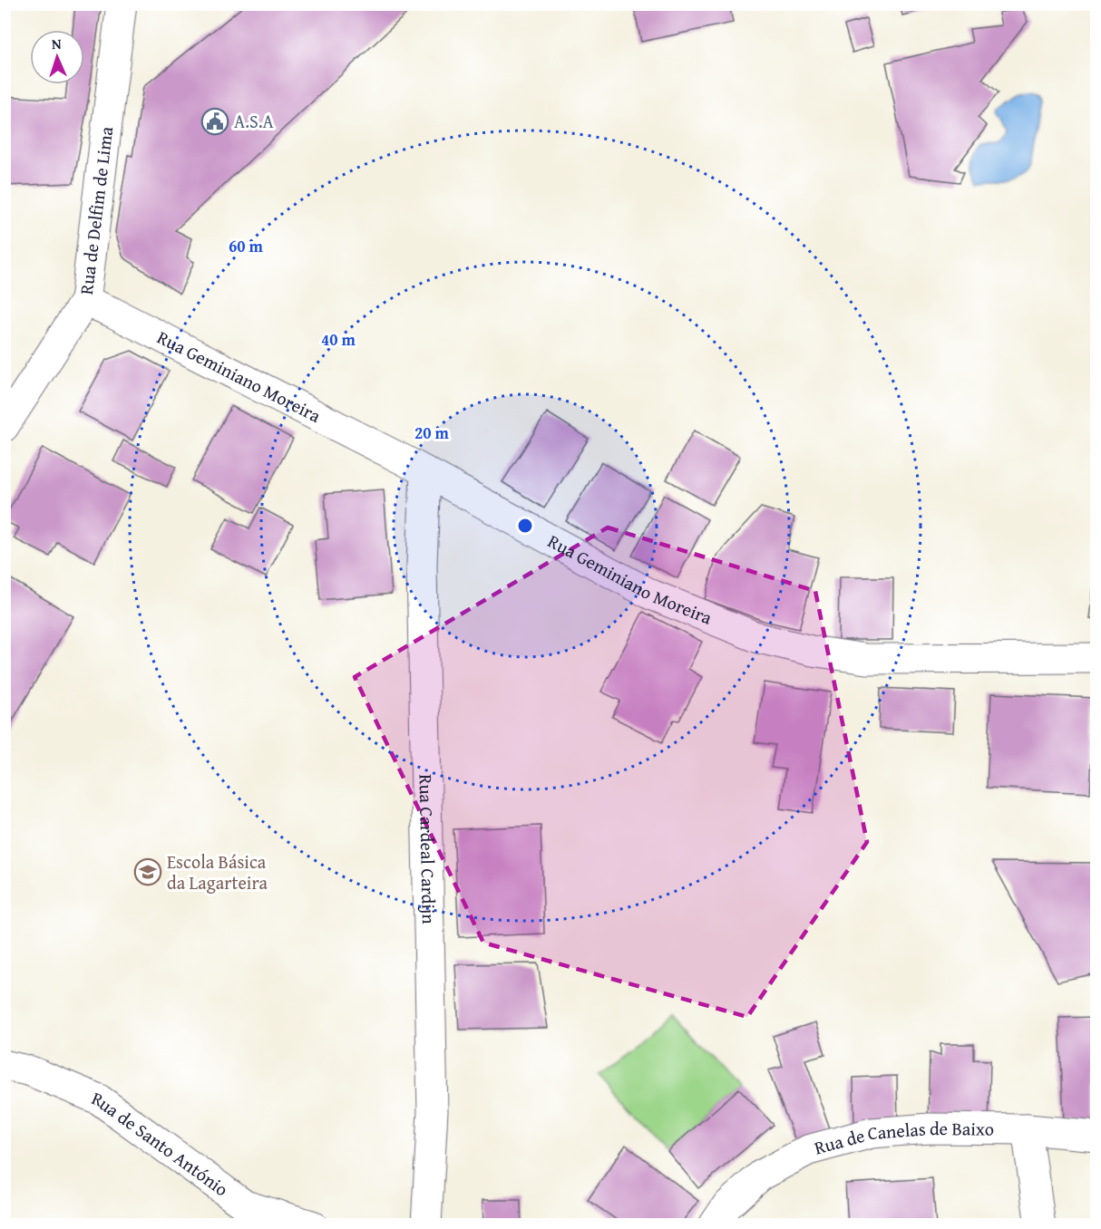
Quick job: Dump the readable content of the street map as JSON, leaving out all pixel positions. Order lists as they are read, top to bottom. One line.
{"streets":{"street":["Rua de Delfim de Lima","Rua Geminiano Moreira","Rua Cardeal Cardijn","Rua de Canelas de Baixo","Rua de Santo António"]},"crossings":[["Rua de Delfim de Lima","Rua Geminiano Moreira"],["Rua Geminiano Moreira","Rua Cardeal Cardijn"]],"places":{"public building":["A.S.A"],"school or university":["Escola Básica da Lagarteira"]},"north":"top","rings":["60 m","40 m","20 m"]}
